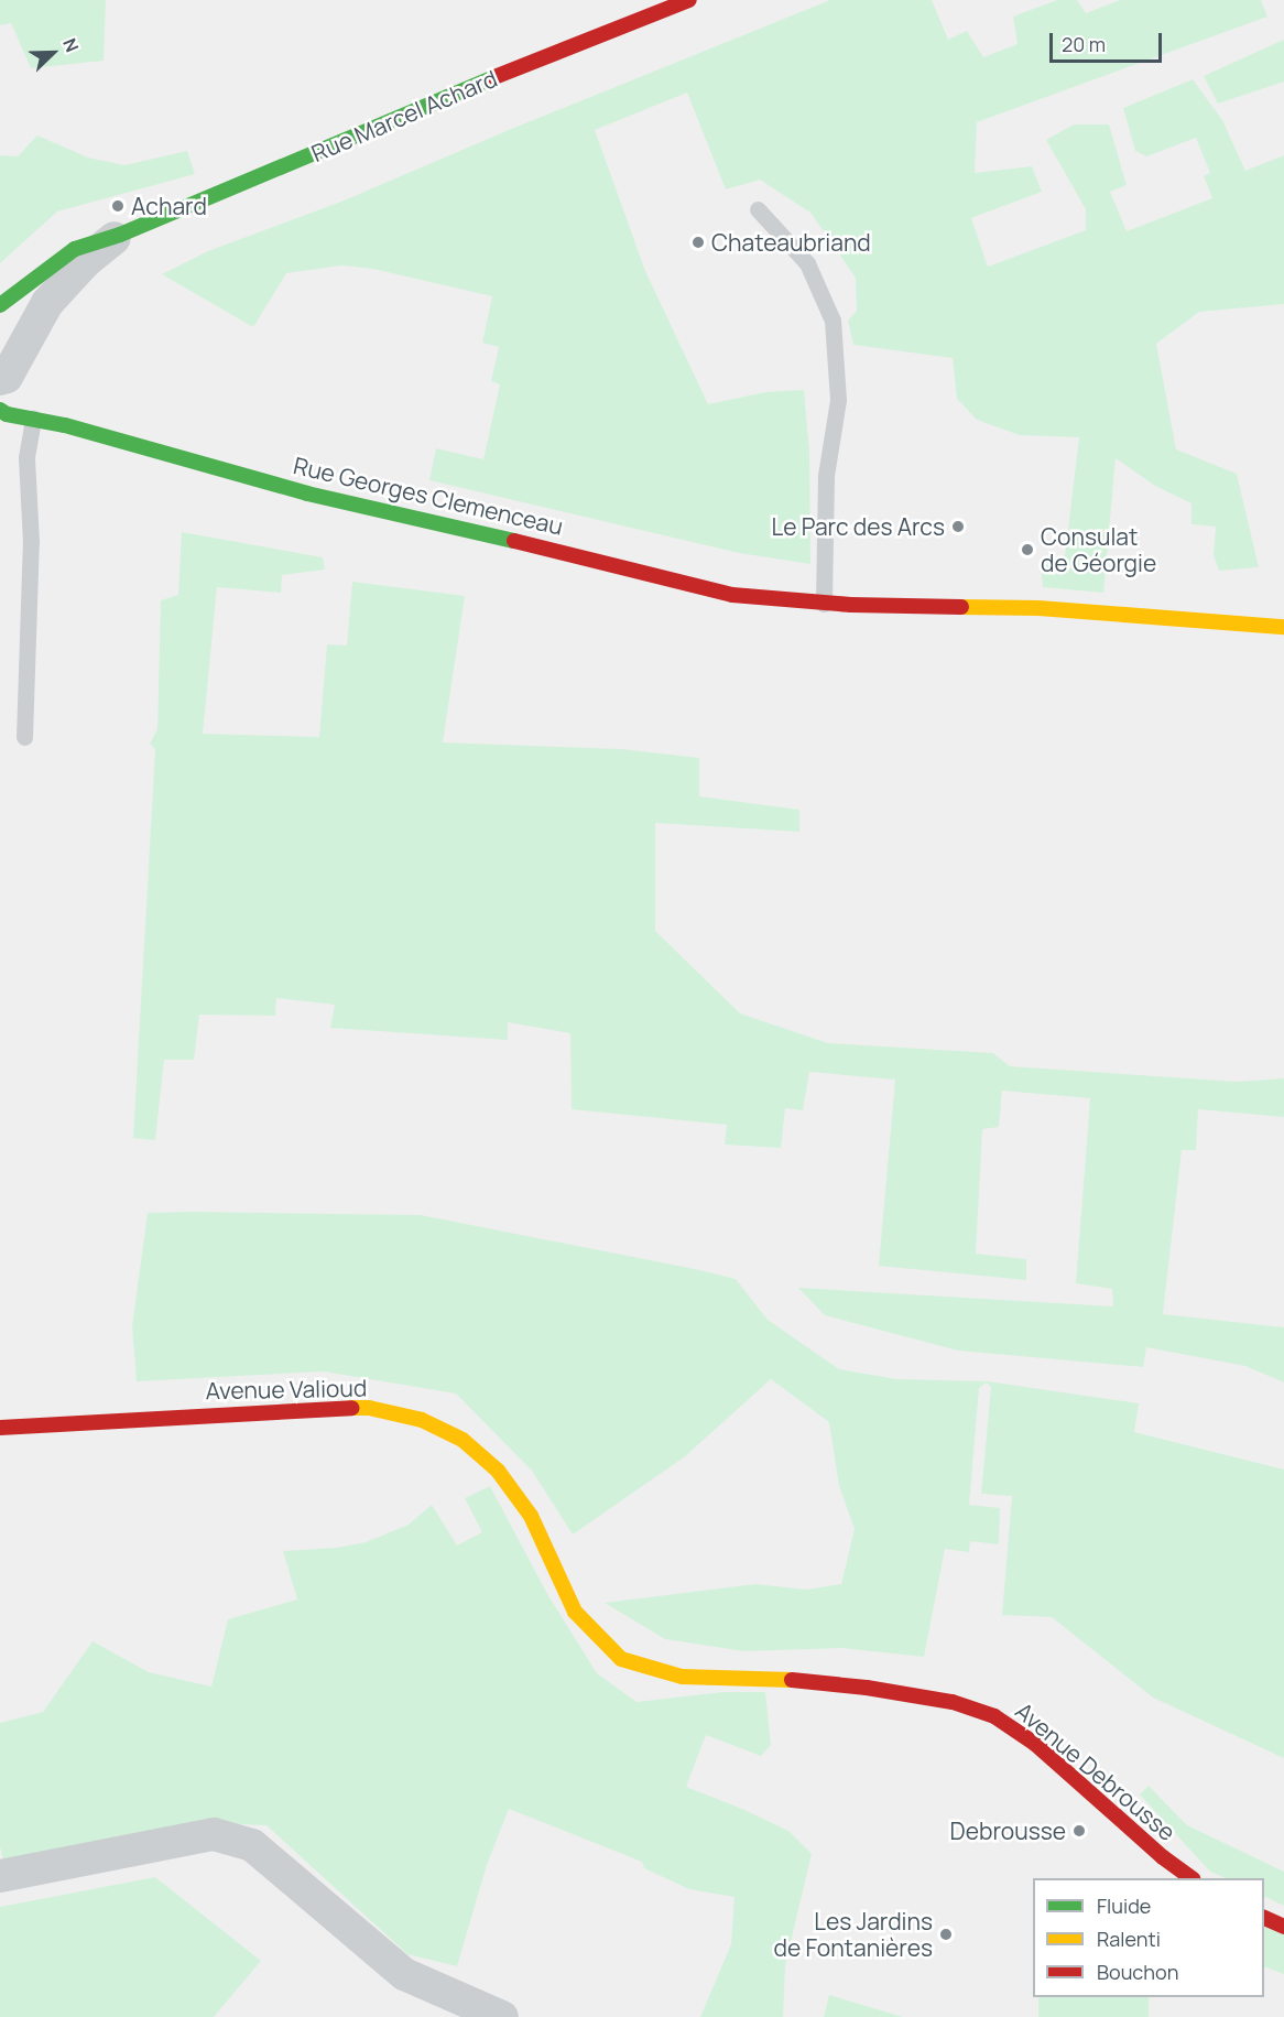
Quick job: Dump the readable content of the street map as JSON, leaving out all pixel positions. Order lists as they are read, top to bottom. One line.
{"streets":{"street":["Rue Marcel Achard","Rue Georges Clemenceau","Avenue Valioud","Avenue Debrousse"]},"crossings":[["Avenue Valioud","Avenue Debrousse"]],"places":["Achard","Chateaubriand","Le Parc des Arcs","Consulat de Géorgie","Debrousse","Les Jardins de Fontanières"],"legend":["Fluide","Ralenti","Bouchon"],"scale_bar":"20 m","north":"top right"}
